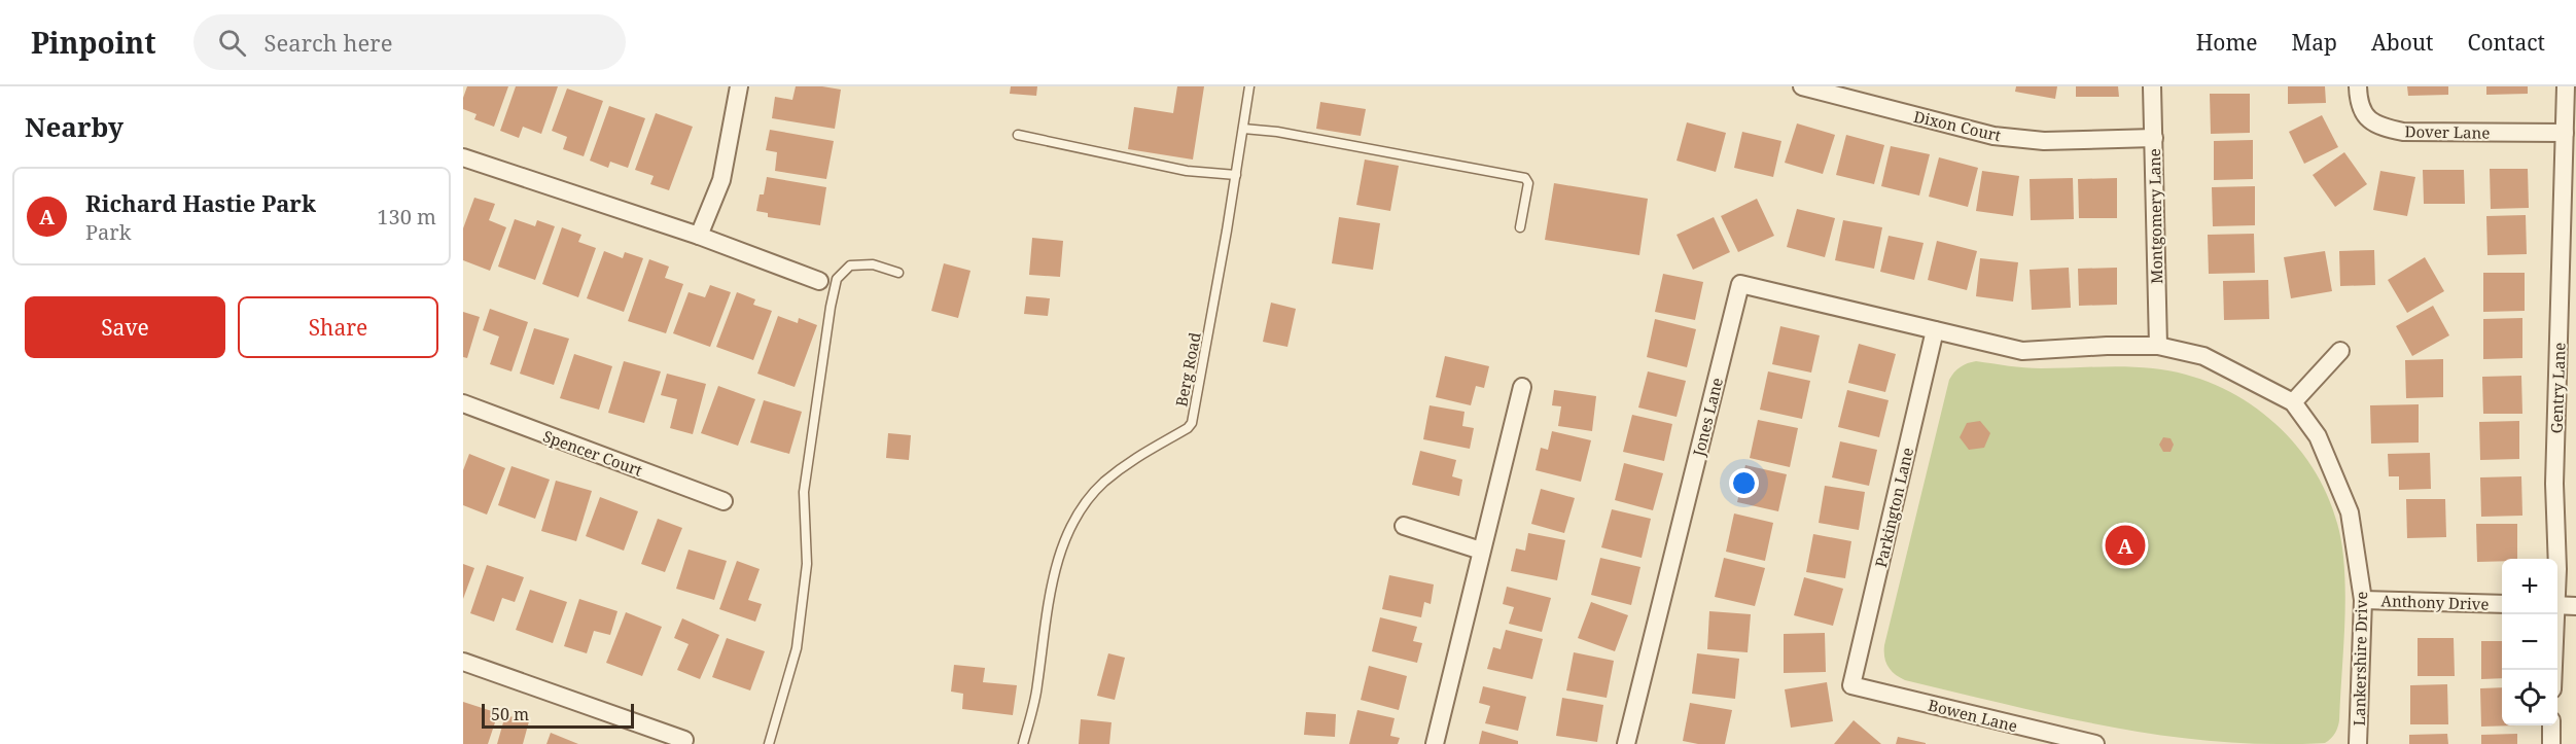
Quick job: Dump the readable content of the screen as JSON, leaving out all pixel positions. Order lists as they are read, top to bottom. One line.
{"streets":{"street":["Dixon Court","Dover Lane","Montgomery Lane","Gentry Lane","Jones Lane","Spencer Court","Parkington Lane","Anthony Drive","Lankershire Drive","Bowen Lane"],"lane":["Berg Road"]},"crossings":[["Dixon Court","Montgomery Lane"],["Dover Lane","Gentry Lane"],["Montgomery Lane","Lankershire Drive"],["Jones Lane","Parkington Lane"],["Jones Lane","Lankershire Drive"],["Parkington Lane","Lankershire Drive"],["Parkington Lane","Bowen Lane"],["Anthony Drive","Lankershire Drive"]],"scale_bar":"50 m","page":{"header":"Pinpoint","search":"Search here","nav":["Home","Map","About","Contact"],"heading":"Nearby","list":[{"mark":"A","name":"Richard Hastie Park","note":"Park","value":"130 m"}],"buttons":["Save","Share"],"pins":"A","map_buttons":["+","−"],"scale":"50 m"}}
